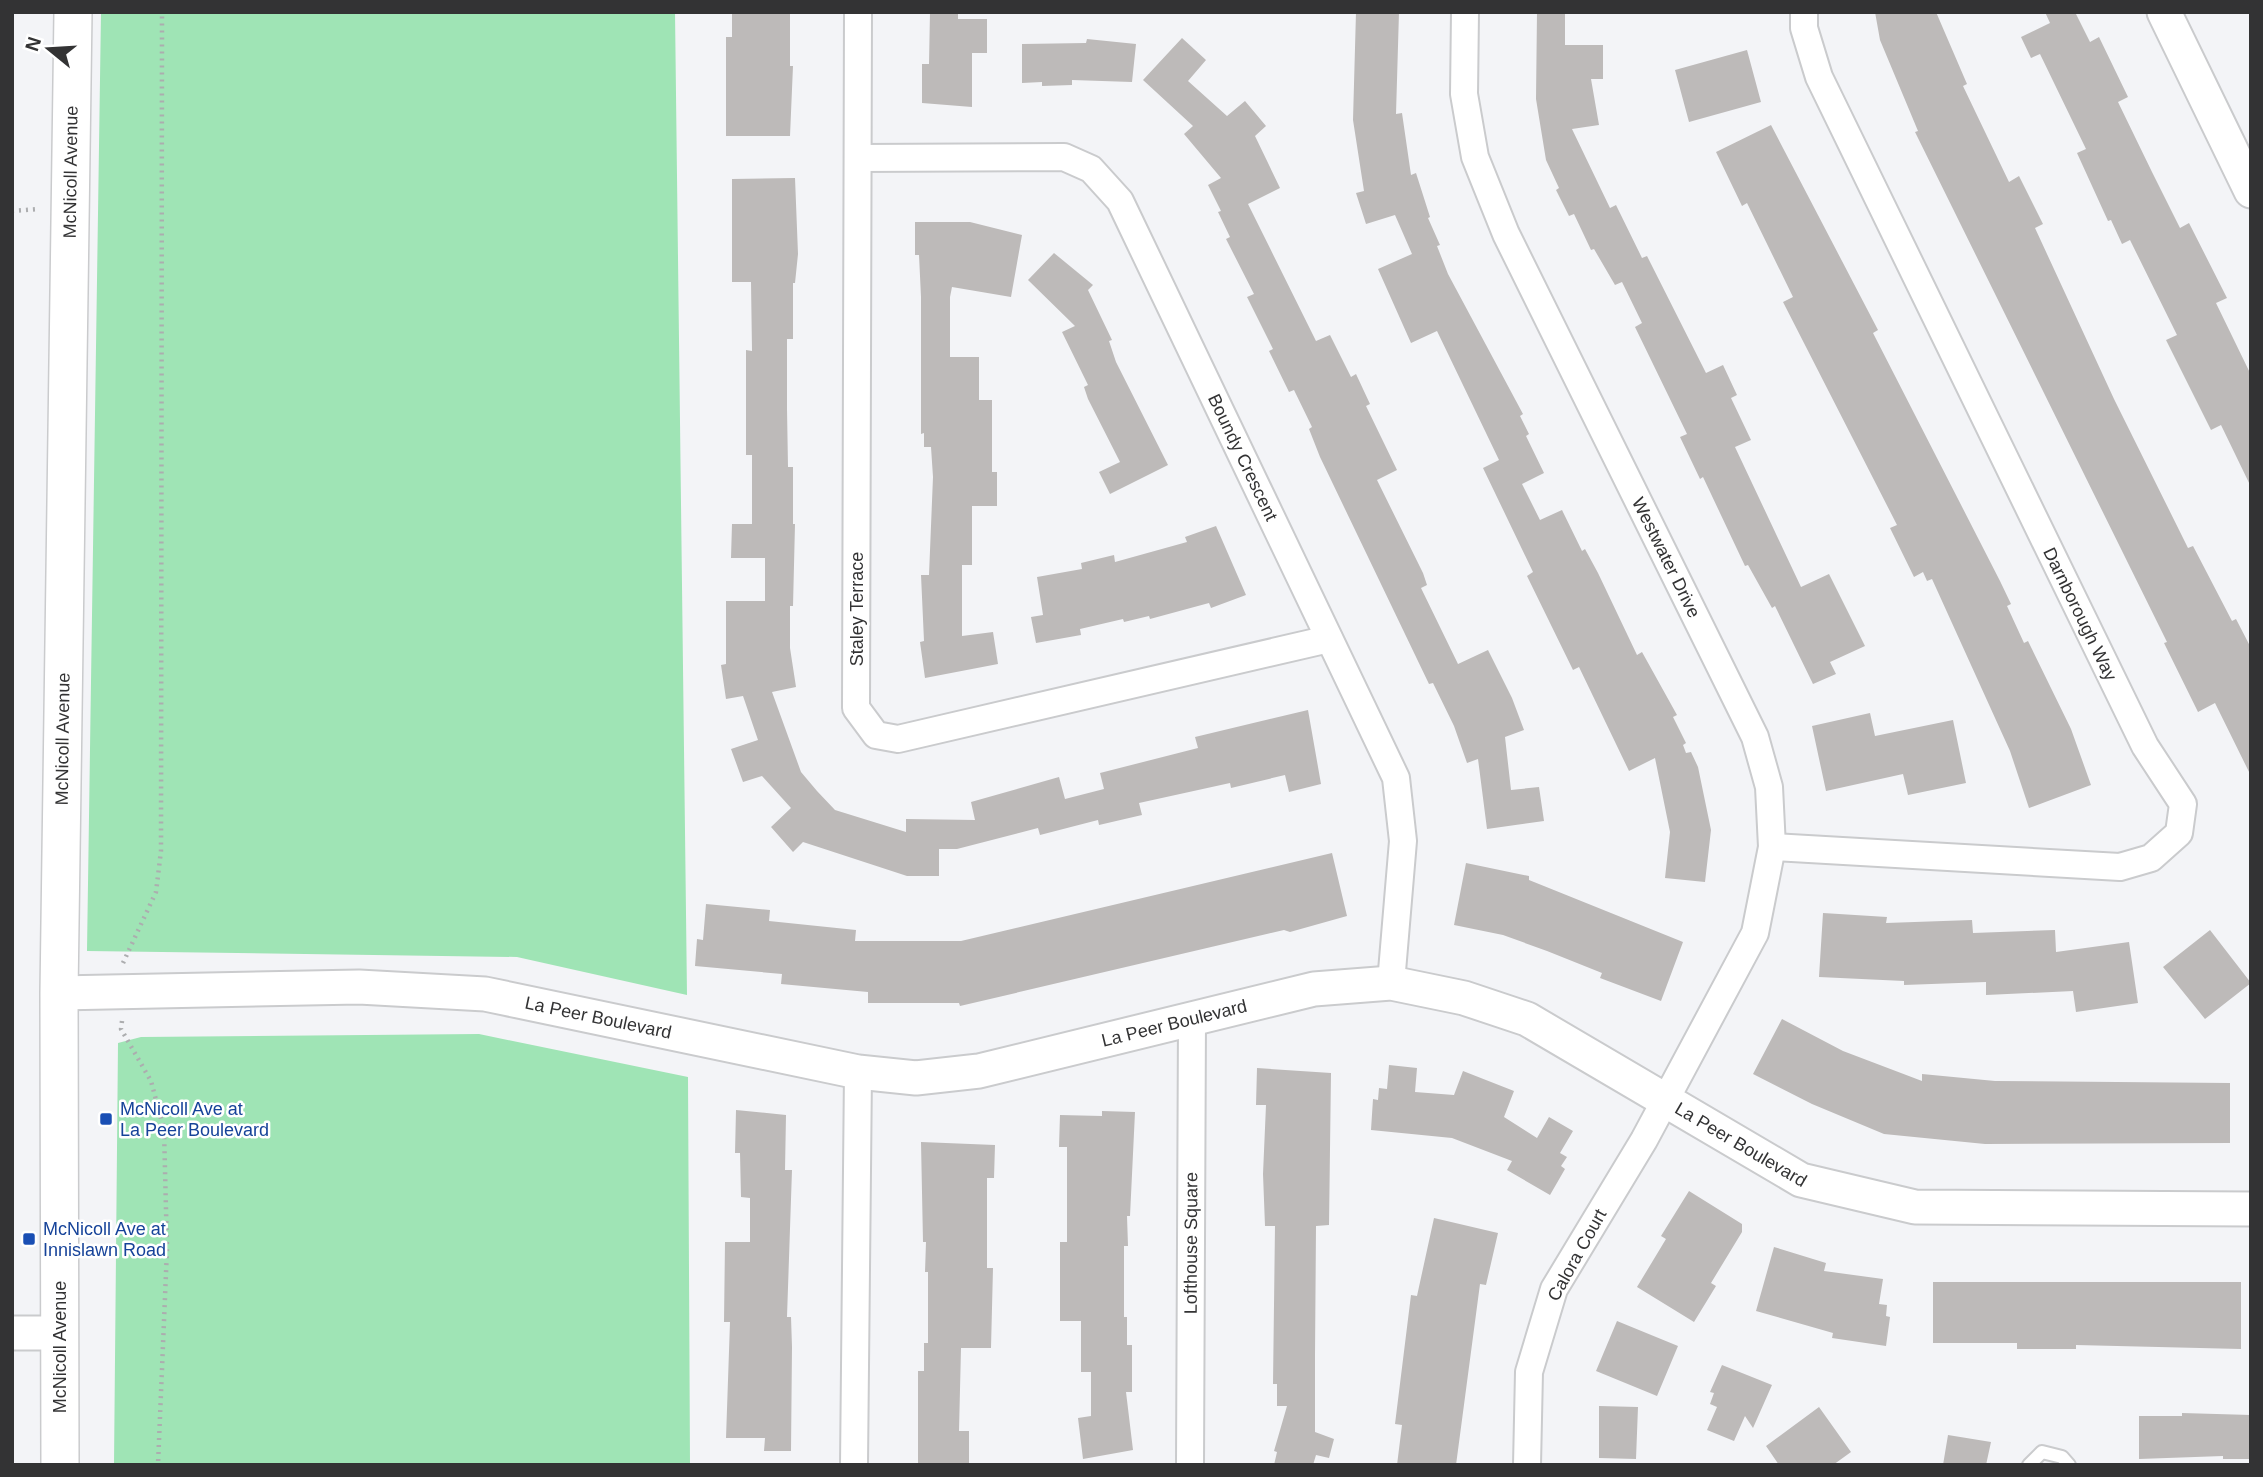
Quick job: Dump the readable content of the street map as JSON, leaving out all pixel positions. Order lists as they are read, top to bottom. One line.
{"streets":{"main road":["McNicoll Avenue"],"street":["Boundy Crescent","Westwater Drive","Staley Terrace","Darnborough Way","La Peer Boulevard","Lofthouse Square","Calora Court"]},"crossings":[["McNicoll Avenue","La Peer Boulevard"],["Boundy Crescent","Staley Terrace"],["Boundy Crescent","La Peer Boulevard"],["Westwater Drive","Darnborough Way"],["Westwater Drive","La Peer Boulevard"],["Westwater Drive","Calora Court"],["La Peer Boulevard","Lofthouse Square"],["La Peer Boulevard","Calora Court"]],"places":{"transit":["McNicoll Ave at La Peer Boulevard","McNicoll Ave at Innislawn Road"]},"north":"left"}
